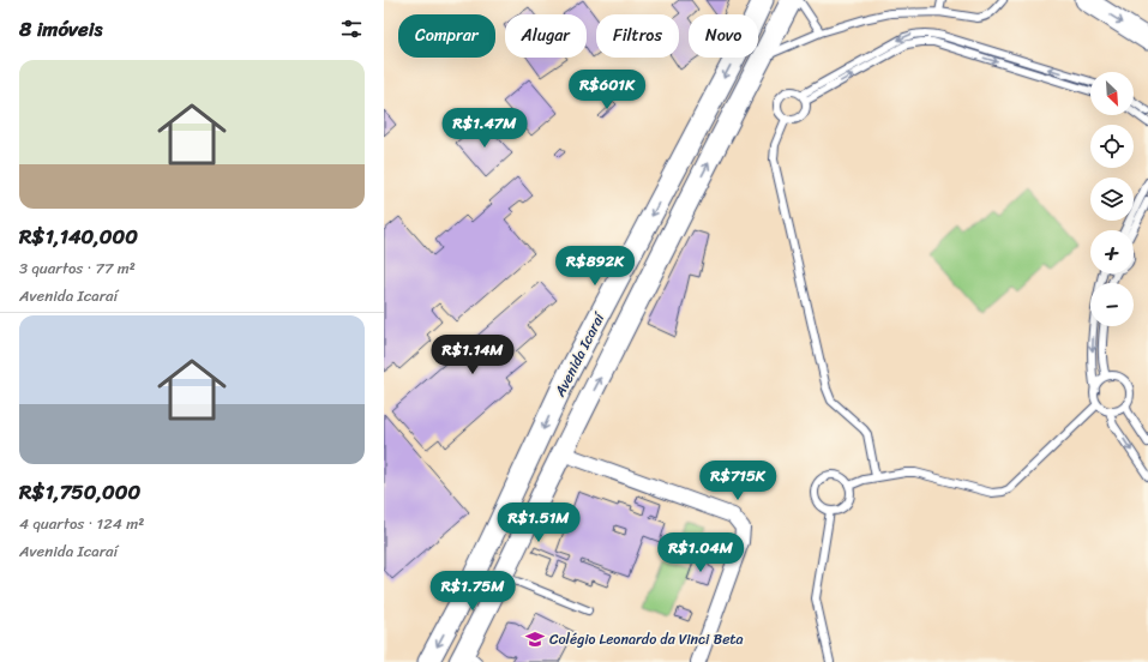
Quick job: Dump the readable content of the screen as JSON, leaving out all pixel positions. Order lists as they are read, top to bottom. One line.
{"streets":{"main road":["Avenida Icaraí"]},"places":{"school or university":["Colégio Leonardo da Vinci Beta"]},"north":"bottom right","page":{"heading":"8 imóveis","chip":["Comprar","Alugar","Filtros","Novo"],"list":[{"name":"R$1,140,000","note":"3 quartos · 77 m² · Avenida Icaraí"},{"name":"R$1,750,000","note":"4 quartos · 124 m² · Avenida Icaraí"}],"price":["R$601K","R$1.47M","R$892K","R$1.14M","R$715K","R$1.51M","R$1.04M","R$1.75M"],"map_buttons":["+","−"]}}
